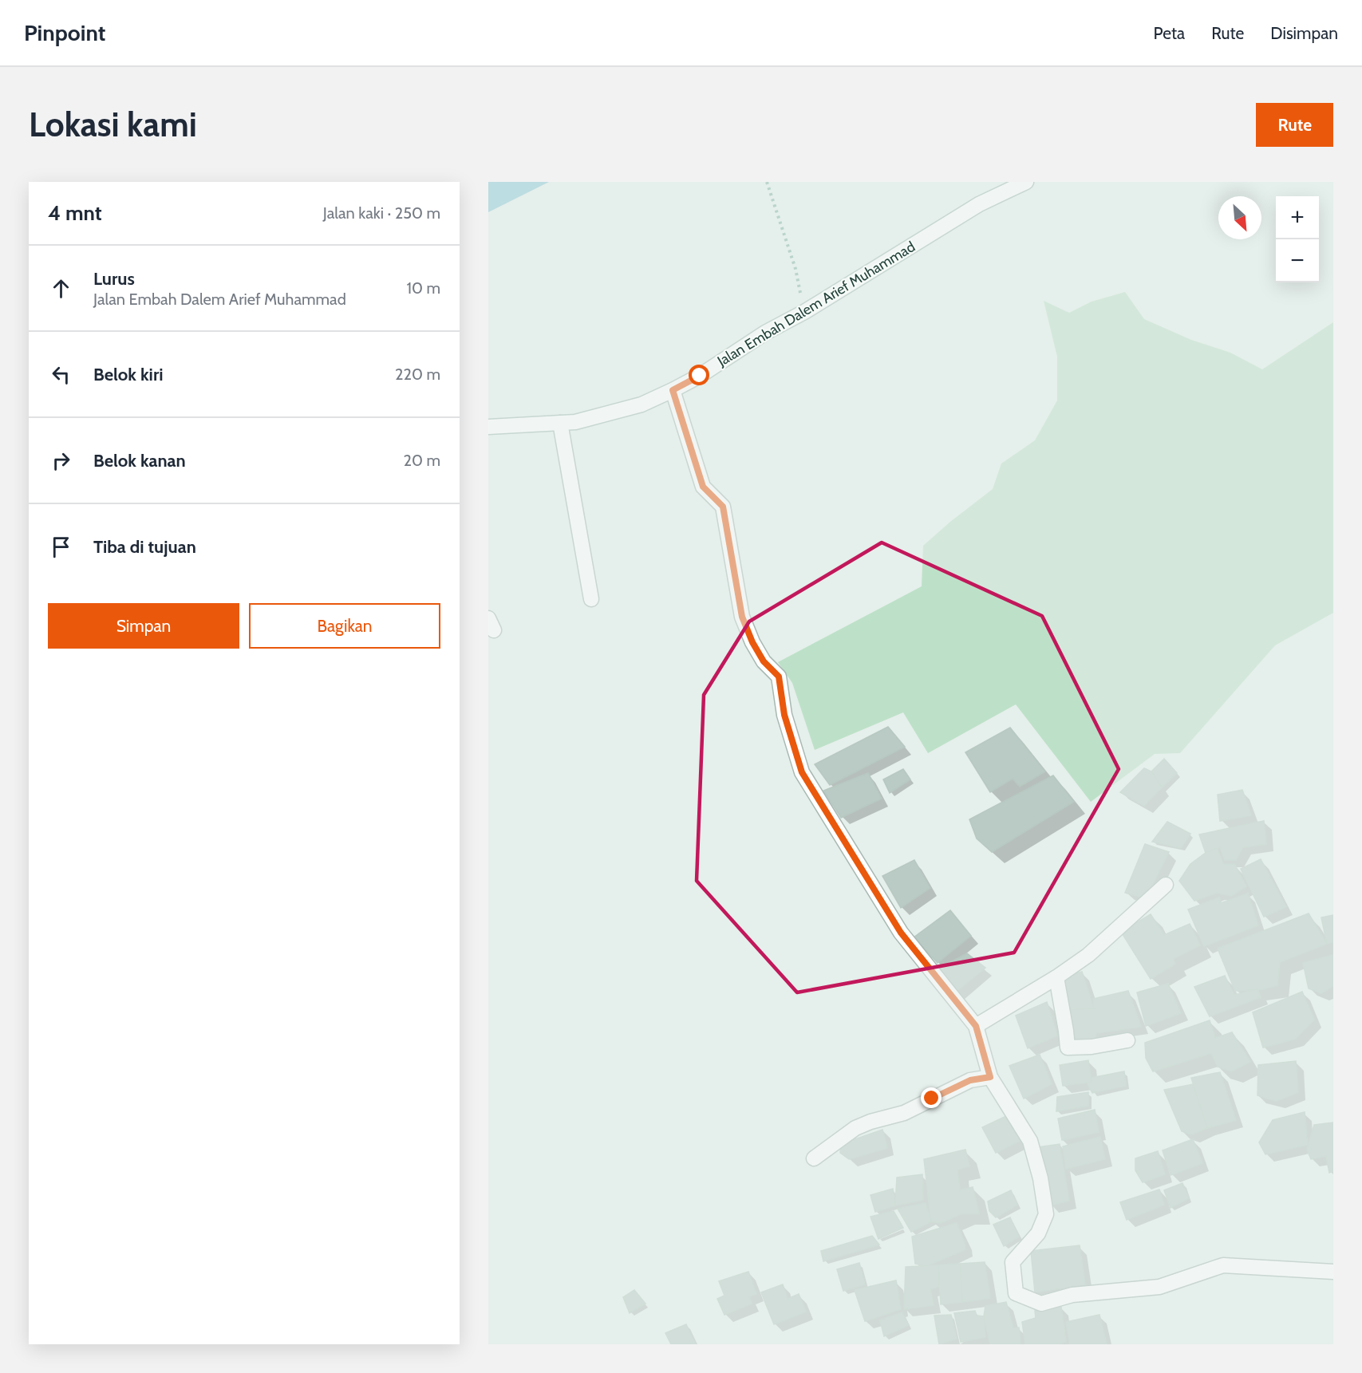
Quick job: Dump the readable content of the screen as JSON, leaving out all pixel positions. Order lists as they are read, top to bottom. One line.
{"streets":{"street":["Jalan Embah Dalem Arief Muhammad"]},"north":"bottom right","page":{"header":"Pinpoint","nav":["Peta","Rute","Disimpan"],"buttons":["Rute",["Simpan","Bagikan"]],"title":"Lokasi kami","heading":["4 mnt","Jalan kaki · 250 m"],"map_buttons":["+","−"],"list":[["Lurus","Jalan Embah Dalem Arief Muhammad","10 m"],["Belok kiri","220 m"],["Belok kanan","20 m"],"Tiba di tujuan"]}}
